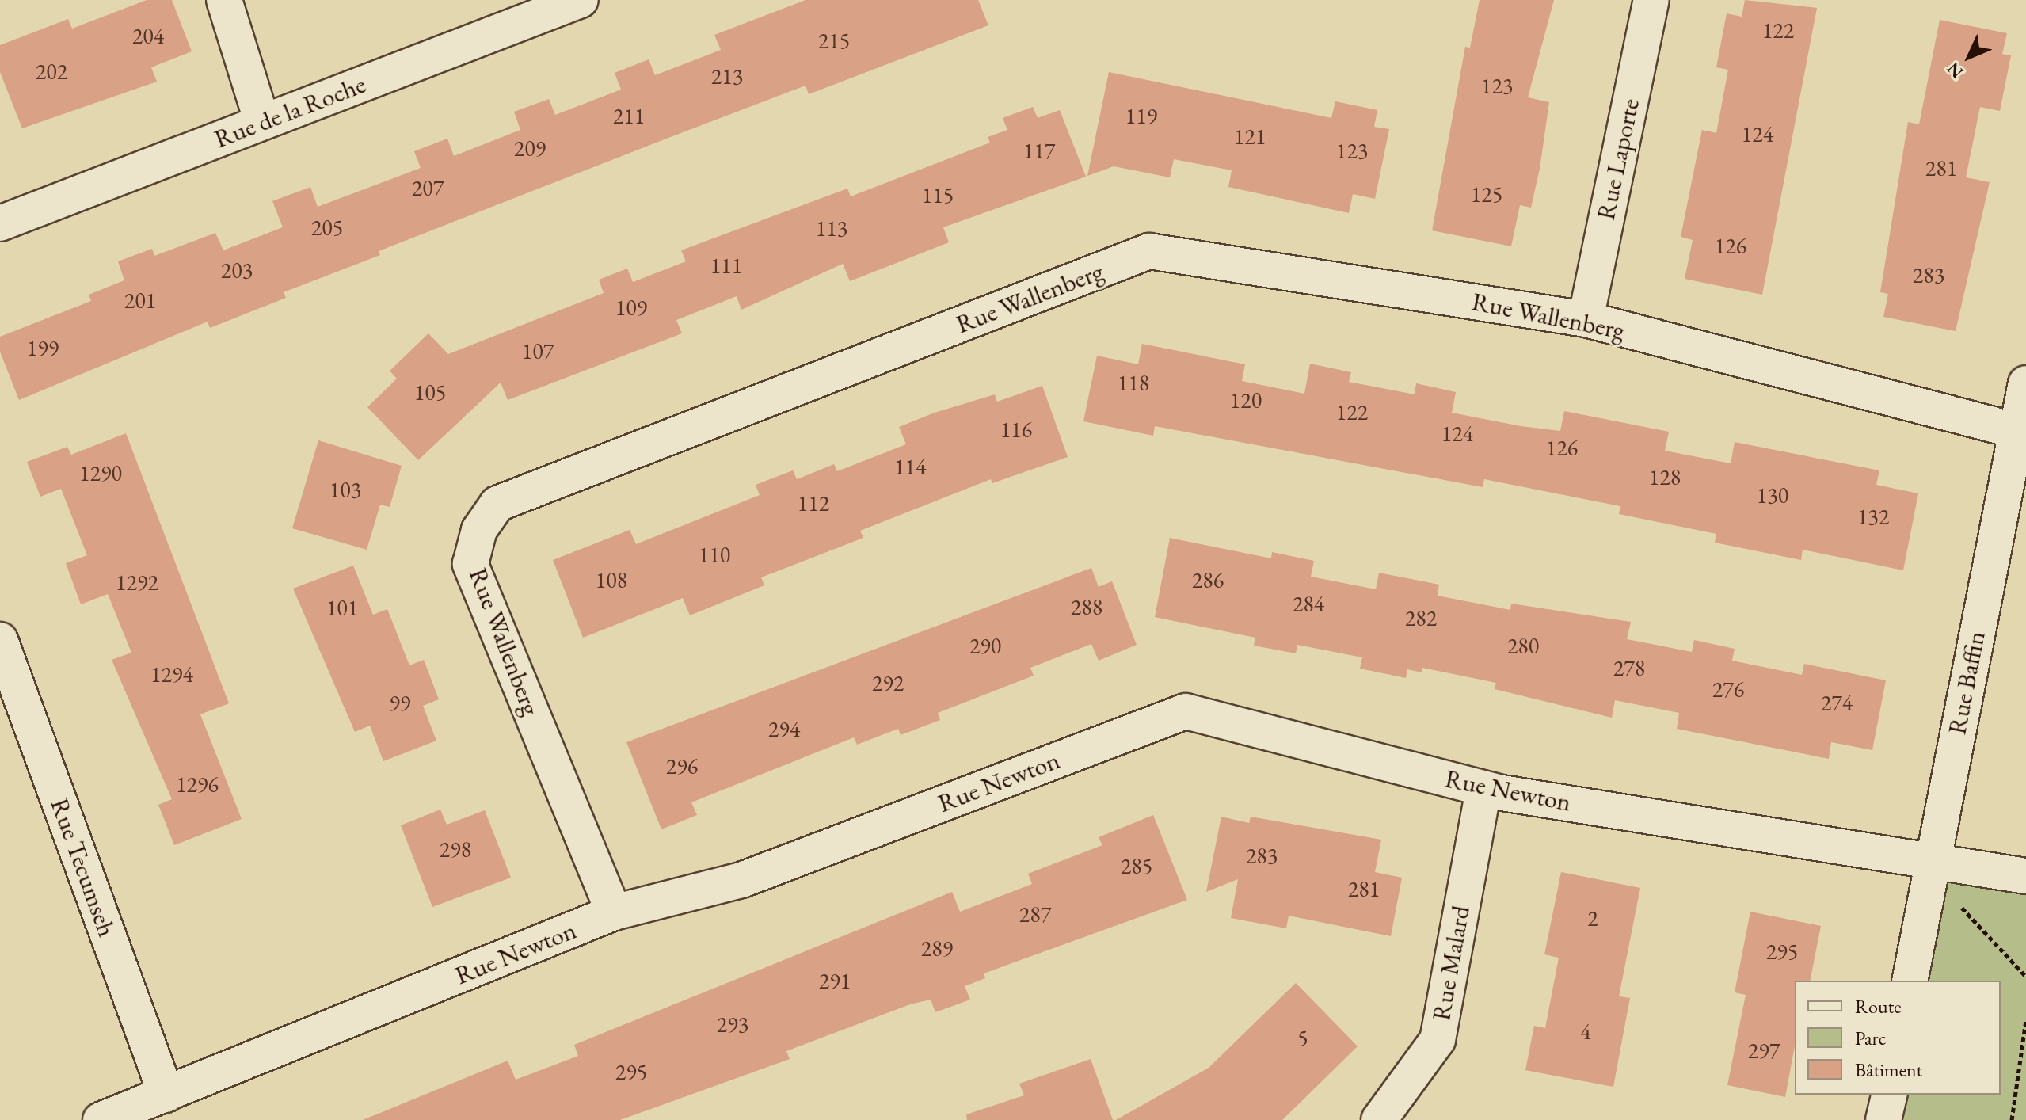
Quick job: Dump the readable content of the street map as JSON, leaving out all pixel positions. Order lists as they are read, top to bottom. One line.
{"streets":{"street":["Rue de la Roche","Rue Laporte","Rue Wallenberg","Rue Baffin","Rue Newton","Rue Tecumseh","Rue Malard"]},"crossings":[["Rue Laporte","Rue Wallenberg"],["Rue Wallenberg","Rue Baffin"],["Rue Wallenberg","Rue Newton"],["Rue Baffin","Rue Newton"],["Rue Newton","Rue Tecumseh"],["Rue Newton","Rue Malard"]],"house_numbers":["122","204","215","202","213","123","211","119","124","121","209","117","123","281","207","125","115","205","113","126","111","203","283","201","109","199","107","118","105","120","122","116","124","126","114","1290","128","103","130","112","132","110","108","286","1292","284","288","101","282","290","280","278","1294","292","276","99","274","294","296","1296","298","283","285","281","287","2","289","295","291","293","4","5","297","295"],"legend":["Route","Parc","Bâtiment"],"north":"bottom left"}
